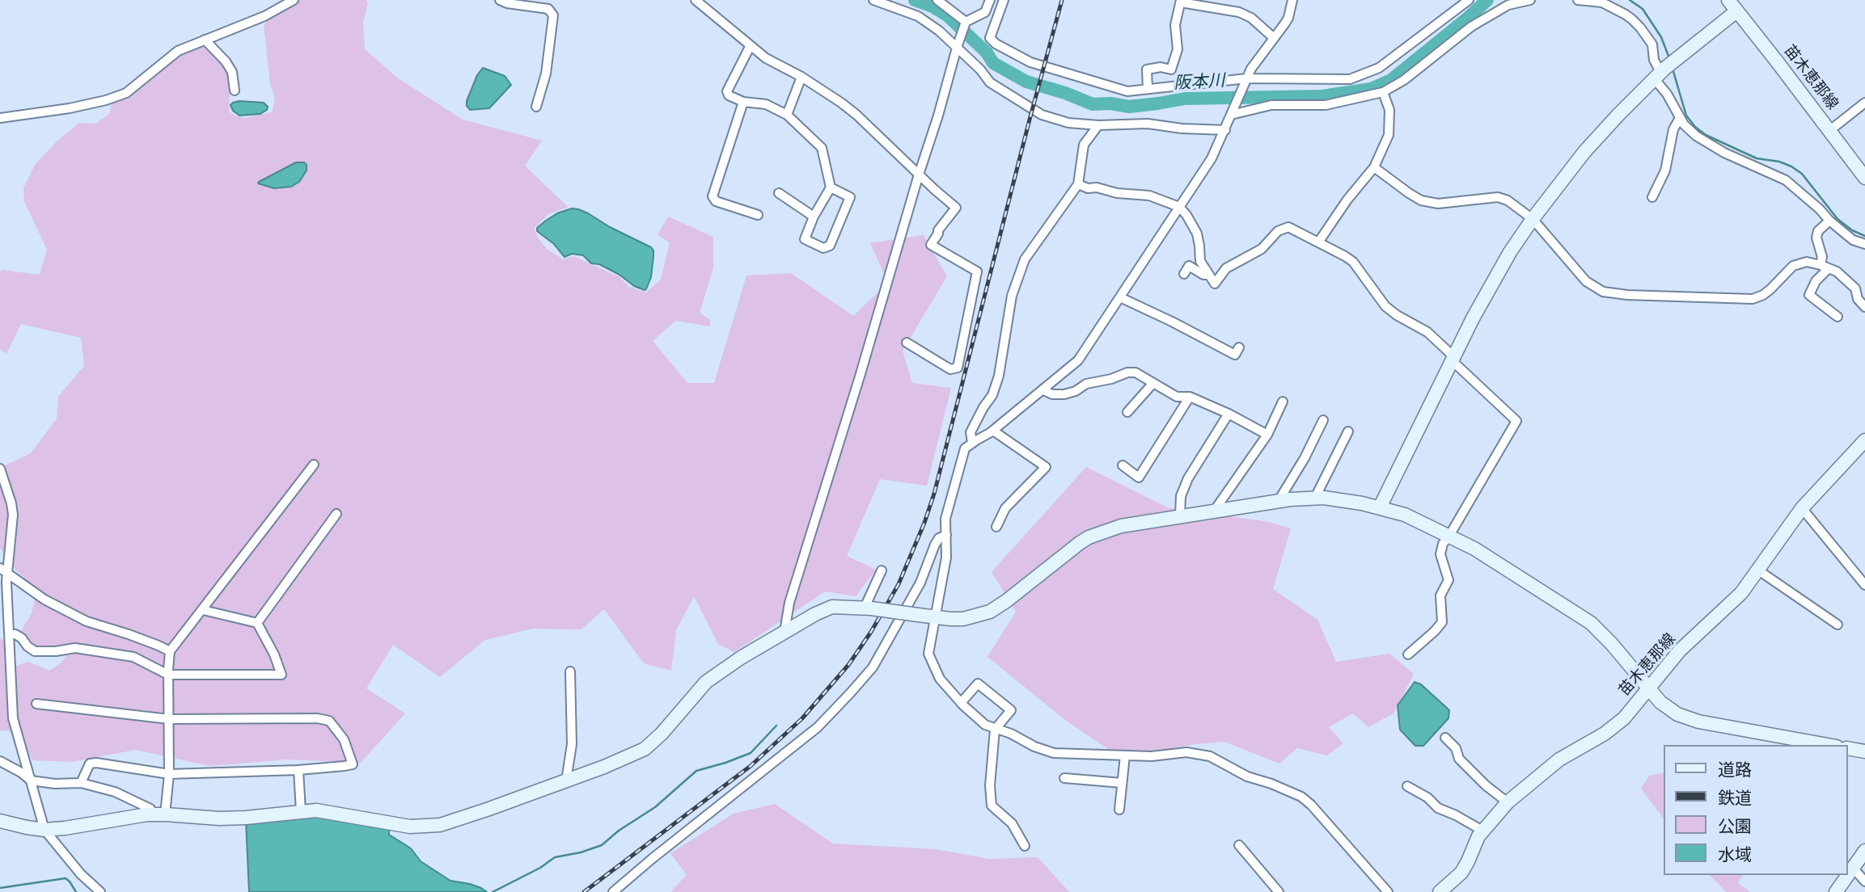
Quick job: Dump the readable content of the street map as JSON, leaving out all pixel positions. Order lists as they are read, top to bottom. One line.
{"streets":{"street":["苗木恵那線"]},"water":["阪本川"],"legend":["道路","鉄道","公園","水域"]}
